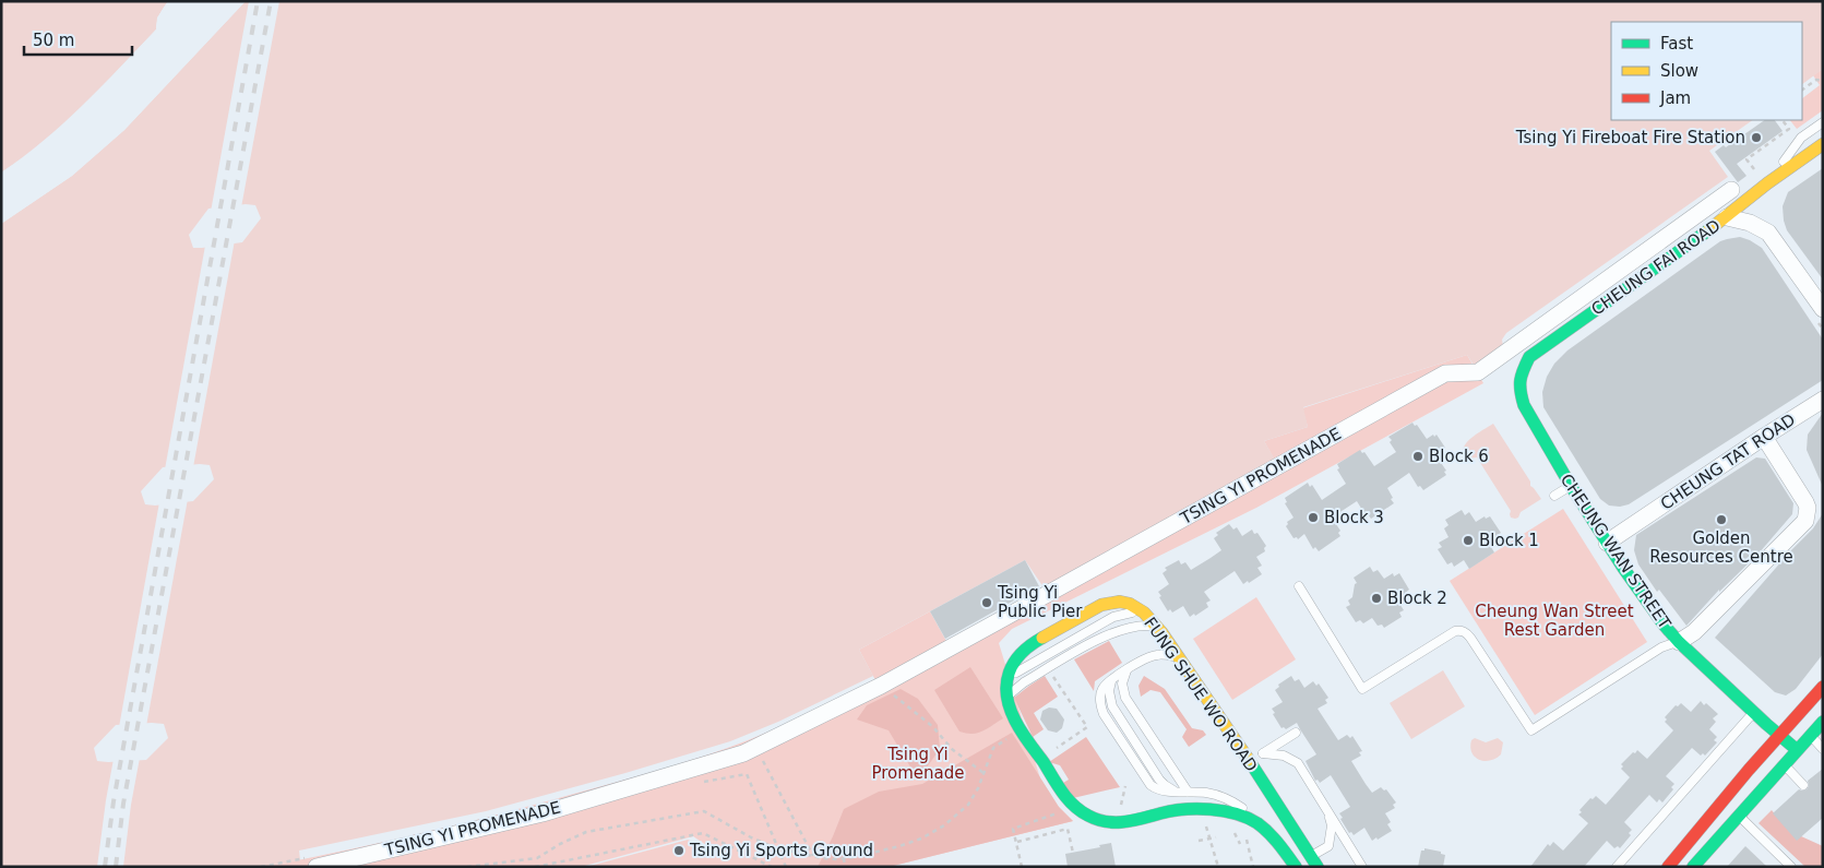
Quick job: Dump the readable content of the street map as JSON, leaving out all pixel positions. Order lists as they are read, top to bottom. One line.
{"streets":{"street":["CHEUNG FAI ROAD","CHEUNG TAT ROAD","TSING YI PROMENADE","CHEUNG WAN STREET","FUNG SHUE WO ROAD"]},"crossings":[["CHEUNG TAT ROAD","CHEUNG WAN STREET"]],"parks":["Cheung Wan Street Rest Garden","Tsing Yi Promenade"],"places":["Tsing Yi Fireboat Fire Station","Block 6","Block 3","Golden Resources Centre","Block 1","Block 2","Tsing Yi Public Pier","Tsing Yi Sports Ground"],"legend":["Fast","Slow","Jam"],"scale_bar":"50 m"}
